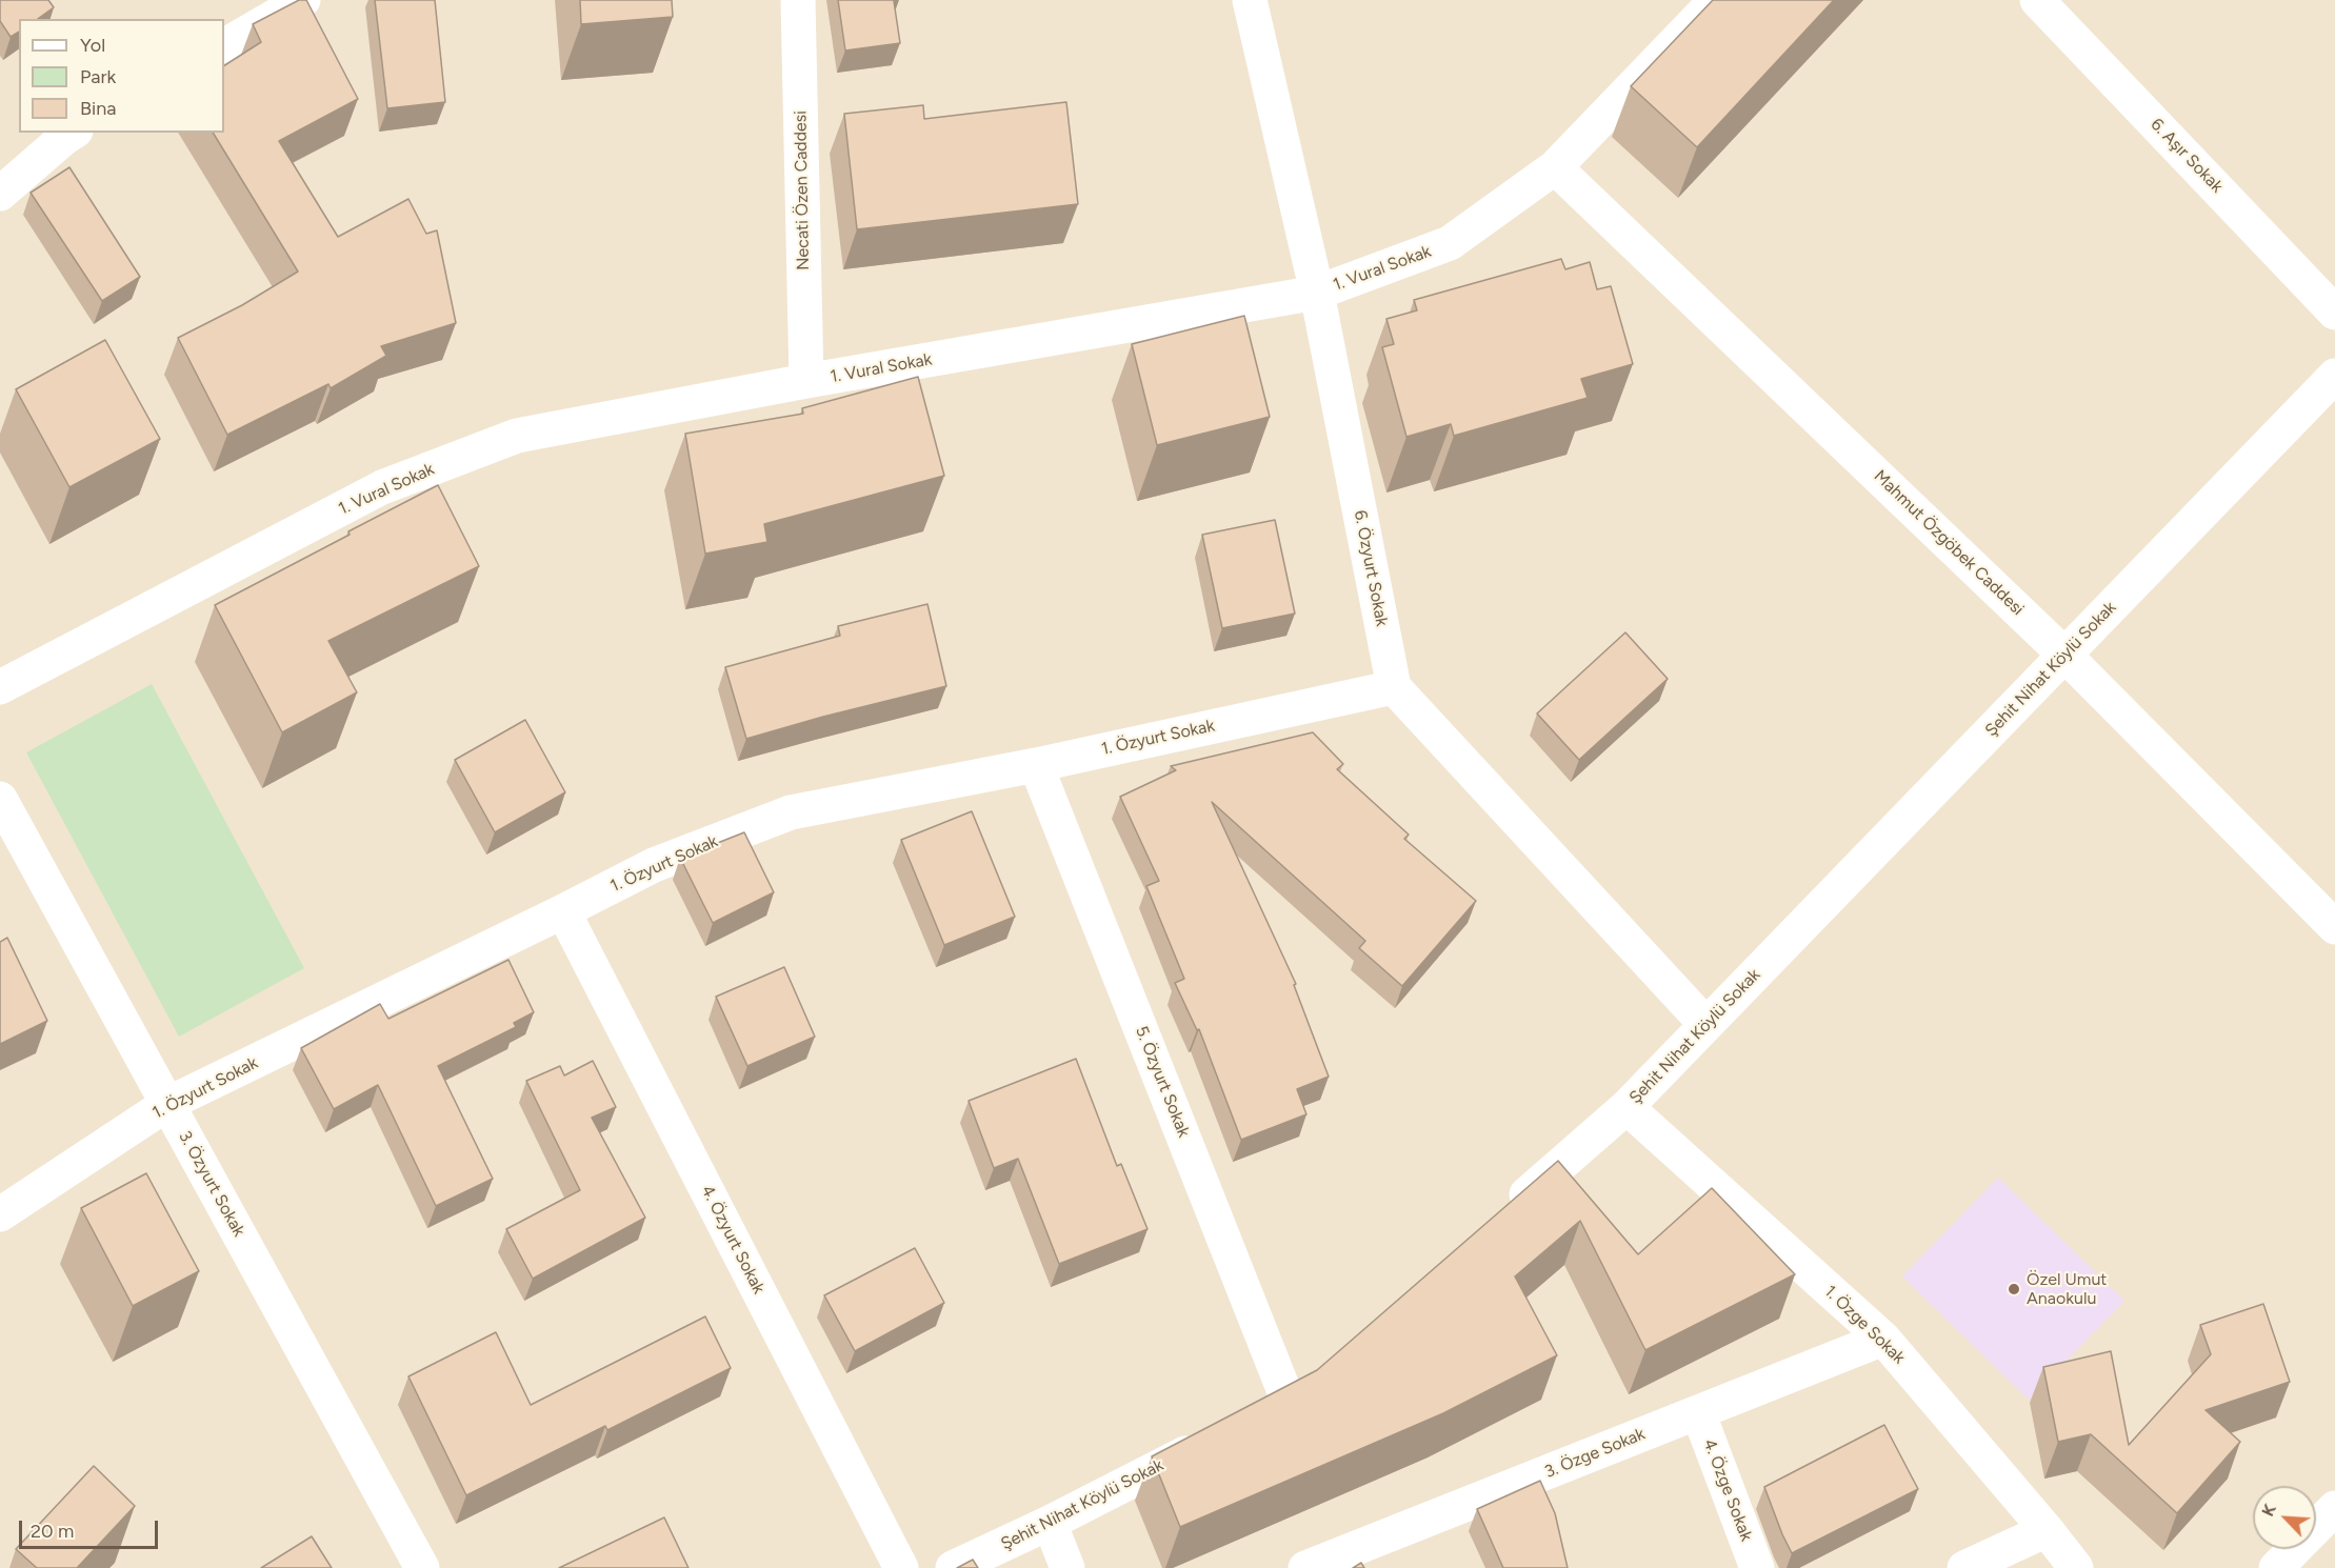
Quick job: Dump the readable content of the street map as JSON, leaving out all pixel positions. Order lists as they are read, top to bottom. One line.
{"streets":{"street":["6. Aşır Sokak","Necati Özen Caddesi","1. Vural Sokak","Mahmut Özgöbek Caddesi","6. Özyurt Sokak","Şehit Nihat Köylü Sokak","1. Özyurt Sokak","5. Özyurt Sokak","3. Özyurt Sokak","4. Özyurt Sokak","1. Özge Sokak","3. Özge Sokak","4. Özge Sokak"]},"crossings":[["Necati Özen Caddesi","1. Vural Sokak"],["1. Vural Sokak","Mahmut Özgöbek Caddesi"],["1. Vural Sokak","6. Özyurt Sokak"],["Mahmut Özgöbek Caddesi","Şehit Nihat Köylü Sokak"],["6. Özyurt Sokak","1. Özyurt Sokak"],["Şehit Nihat Köylü Sokak","1. Özge Sokak"],["1. Özyurt Sokak","5. Özyurt Sokak"],["1. Özyurt Sokak","3. Özyurt Sokak"],["1. Özyurt Sokak","4. Özyurt Sokak"],["1. Özge Sokak","3. Özge Sokak"],["3. Özge Sokak","4. Özge Sokak"]],"places":["Özel Umut Anaokulu"],"legend":["Yol","Park","Bina"],"scale_bar":"20 m","north":"top left"}
